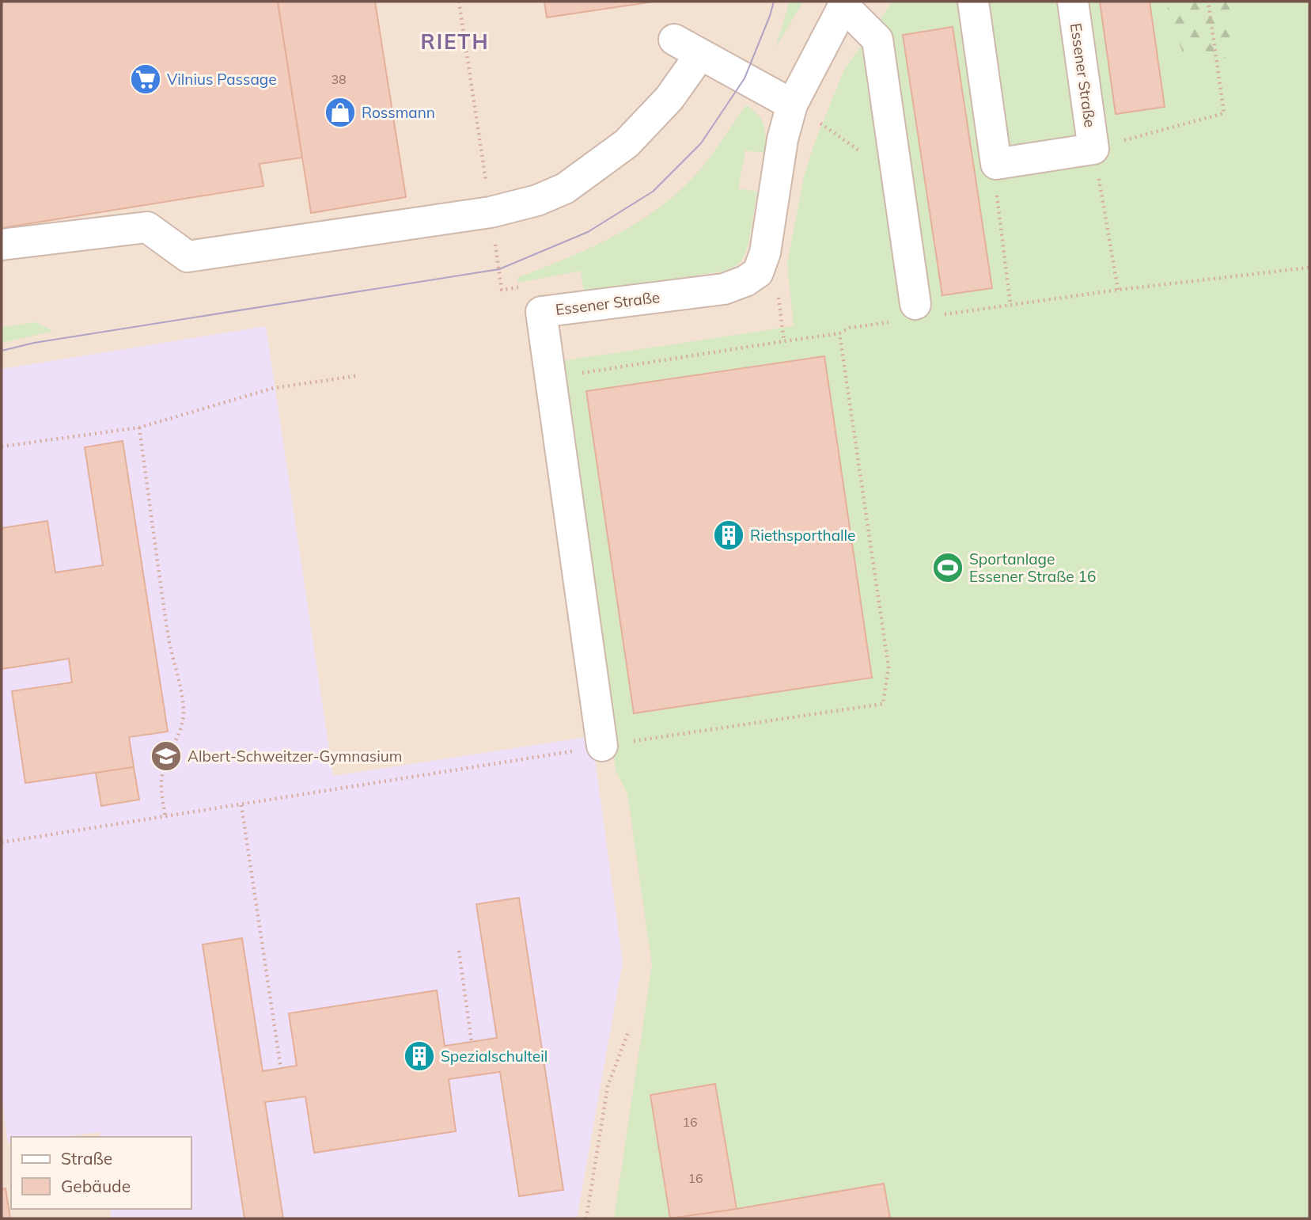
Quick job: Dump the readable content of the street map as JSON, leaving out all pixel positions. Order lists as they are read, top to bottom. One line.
{"streets":{"street":["Essener Straße"]},"districts":["RIETH"],"places":{"supermarket":["Vilnius Passage"],"shop":["Rossmann"],"building":["Riethsporthalle","Spezialschulteil"],"sports":["Sportanlage Essener Straße 16"],"school or university":["Albert-Schweitzer-Gymnasium"]},"house_numbers":["38","16","16"],"legend":["Straße","Gebäude"]}
